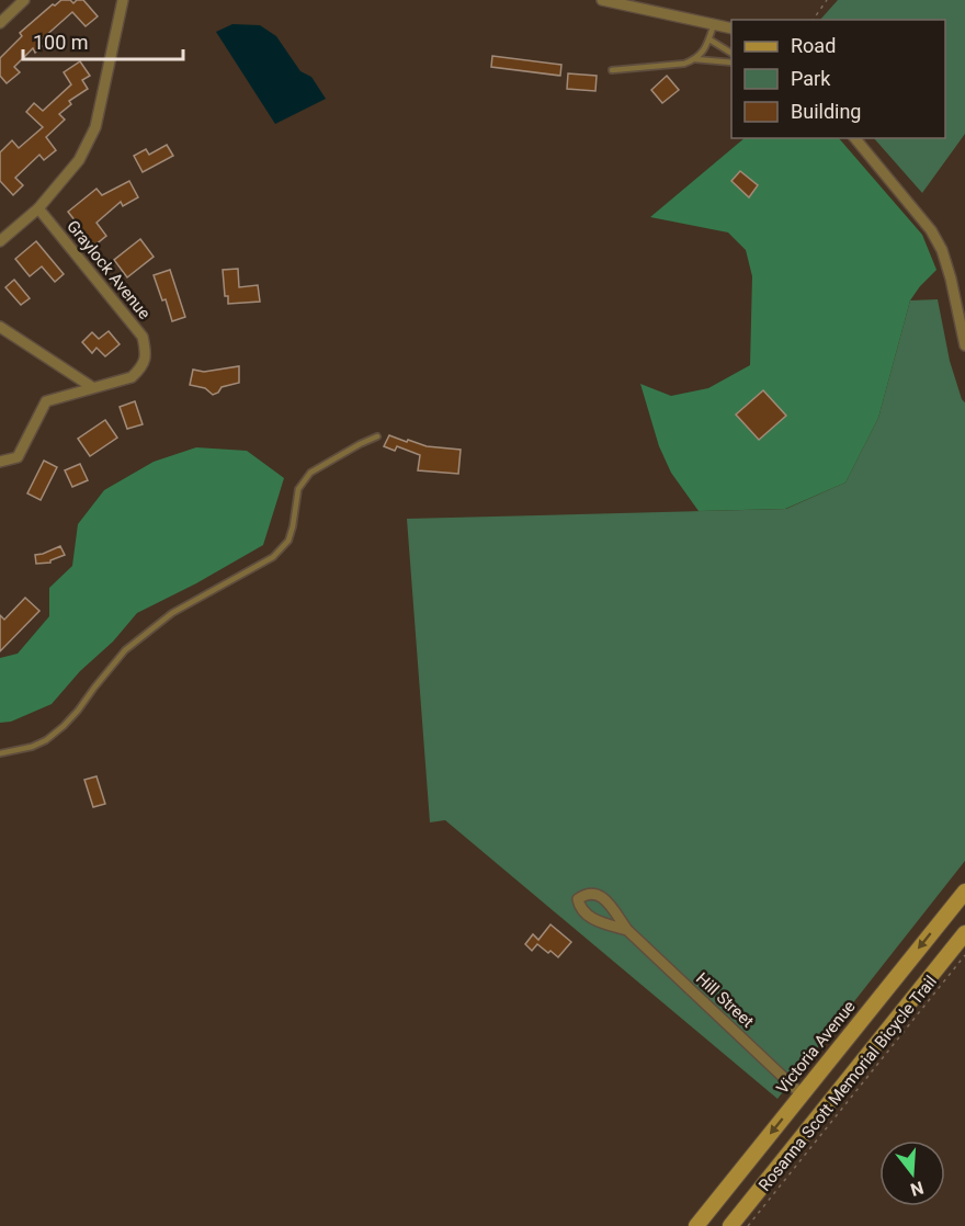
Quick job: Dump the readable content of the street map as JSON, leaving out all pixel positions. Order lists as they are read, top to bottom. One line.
{"streets":{"main road":["Victoria Avenue"],"street":["Graylock Avenue","Hill Street"],"path":["Rosanna Scott Memorial Bicycle Trail"]},"crossings":[["Hill Street","Victoria Avenue"]],"legend":["Road","Park","Building"],"scale_bar":"100 m","north":"bottom"}
